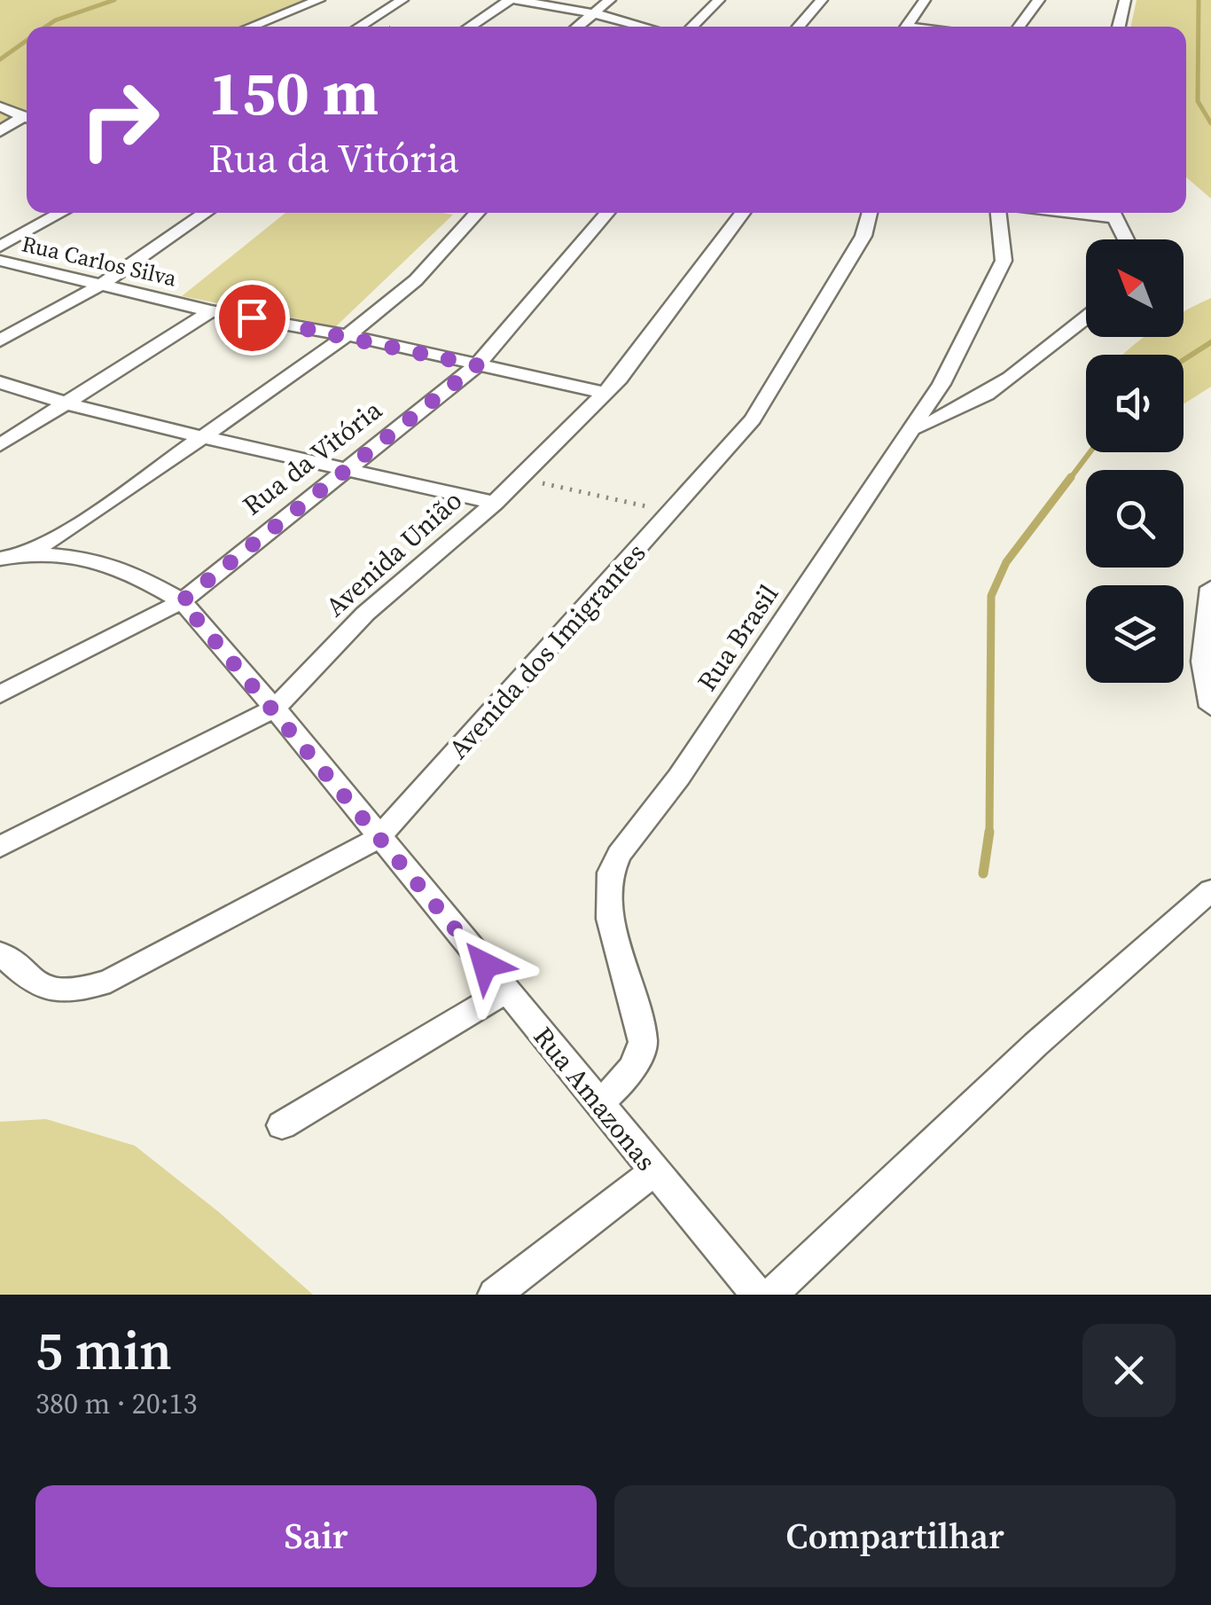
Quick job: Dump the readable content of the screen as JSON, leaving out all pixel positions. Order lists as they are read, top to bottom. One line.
{"streets":{"street":["Rua Carlos Silva","Rua da Vitória","Avenida União","Rua Brasil","Avenida dos Imigrantes","Rua Amazonas"]},"crossings":[["Rua Carlos Silva","Rua da Vitória"],["Rua Carlos Silva","Avenida União"],["Rua da Vitória","Rua Amazonas"],["Avenida União","Rua Amazonas"],["Rua Brasil","Rua Amazonas"],["Avenida dos Imigrantes","Rua Amazonas"]],"north":"top left","page":{"turn":["150 m","Rua da Vitória"],"heading":["5 min","380 m · 20:13"],"buttons":["Sair","Compartilhar"]}}
